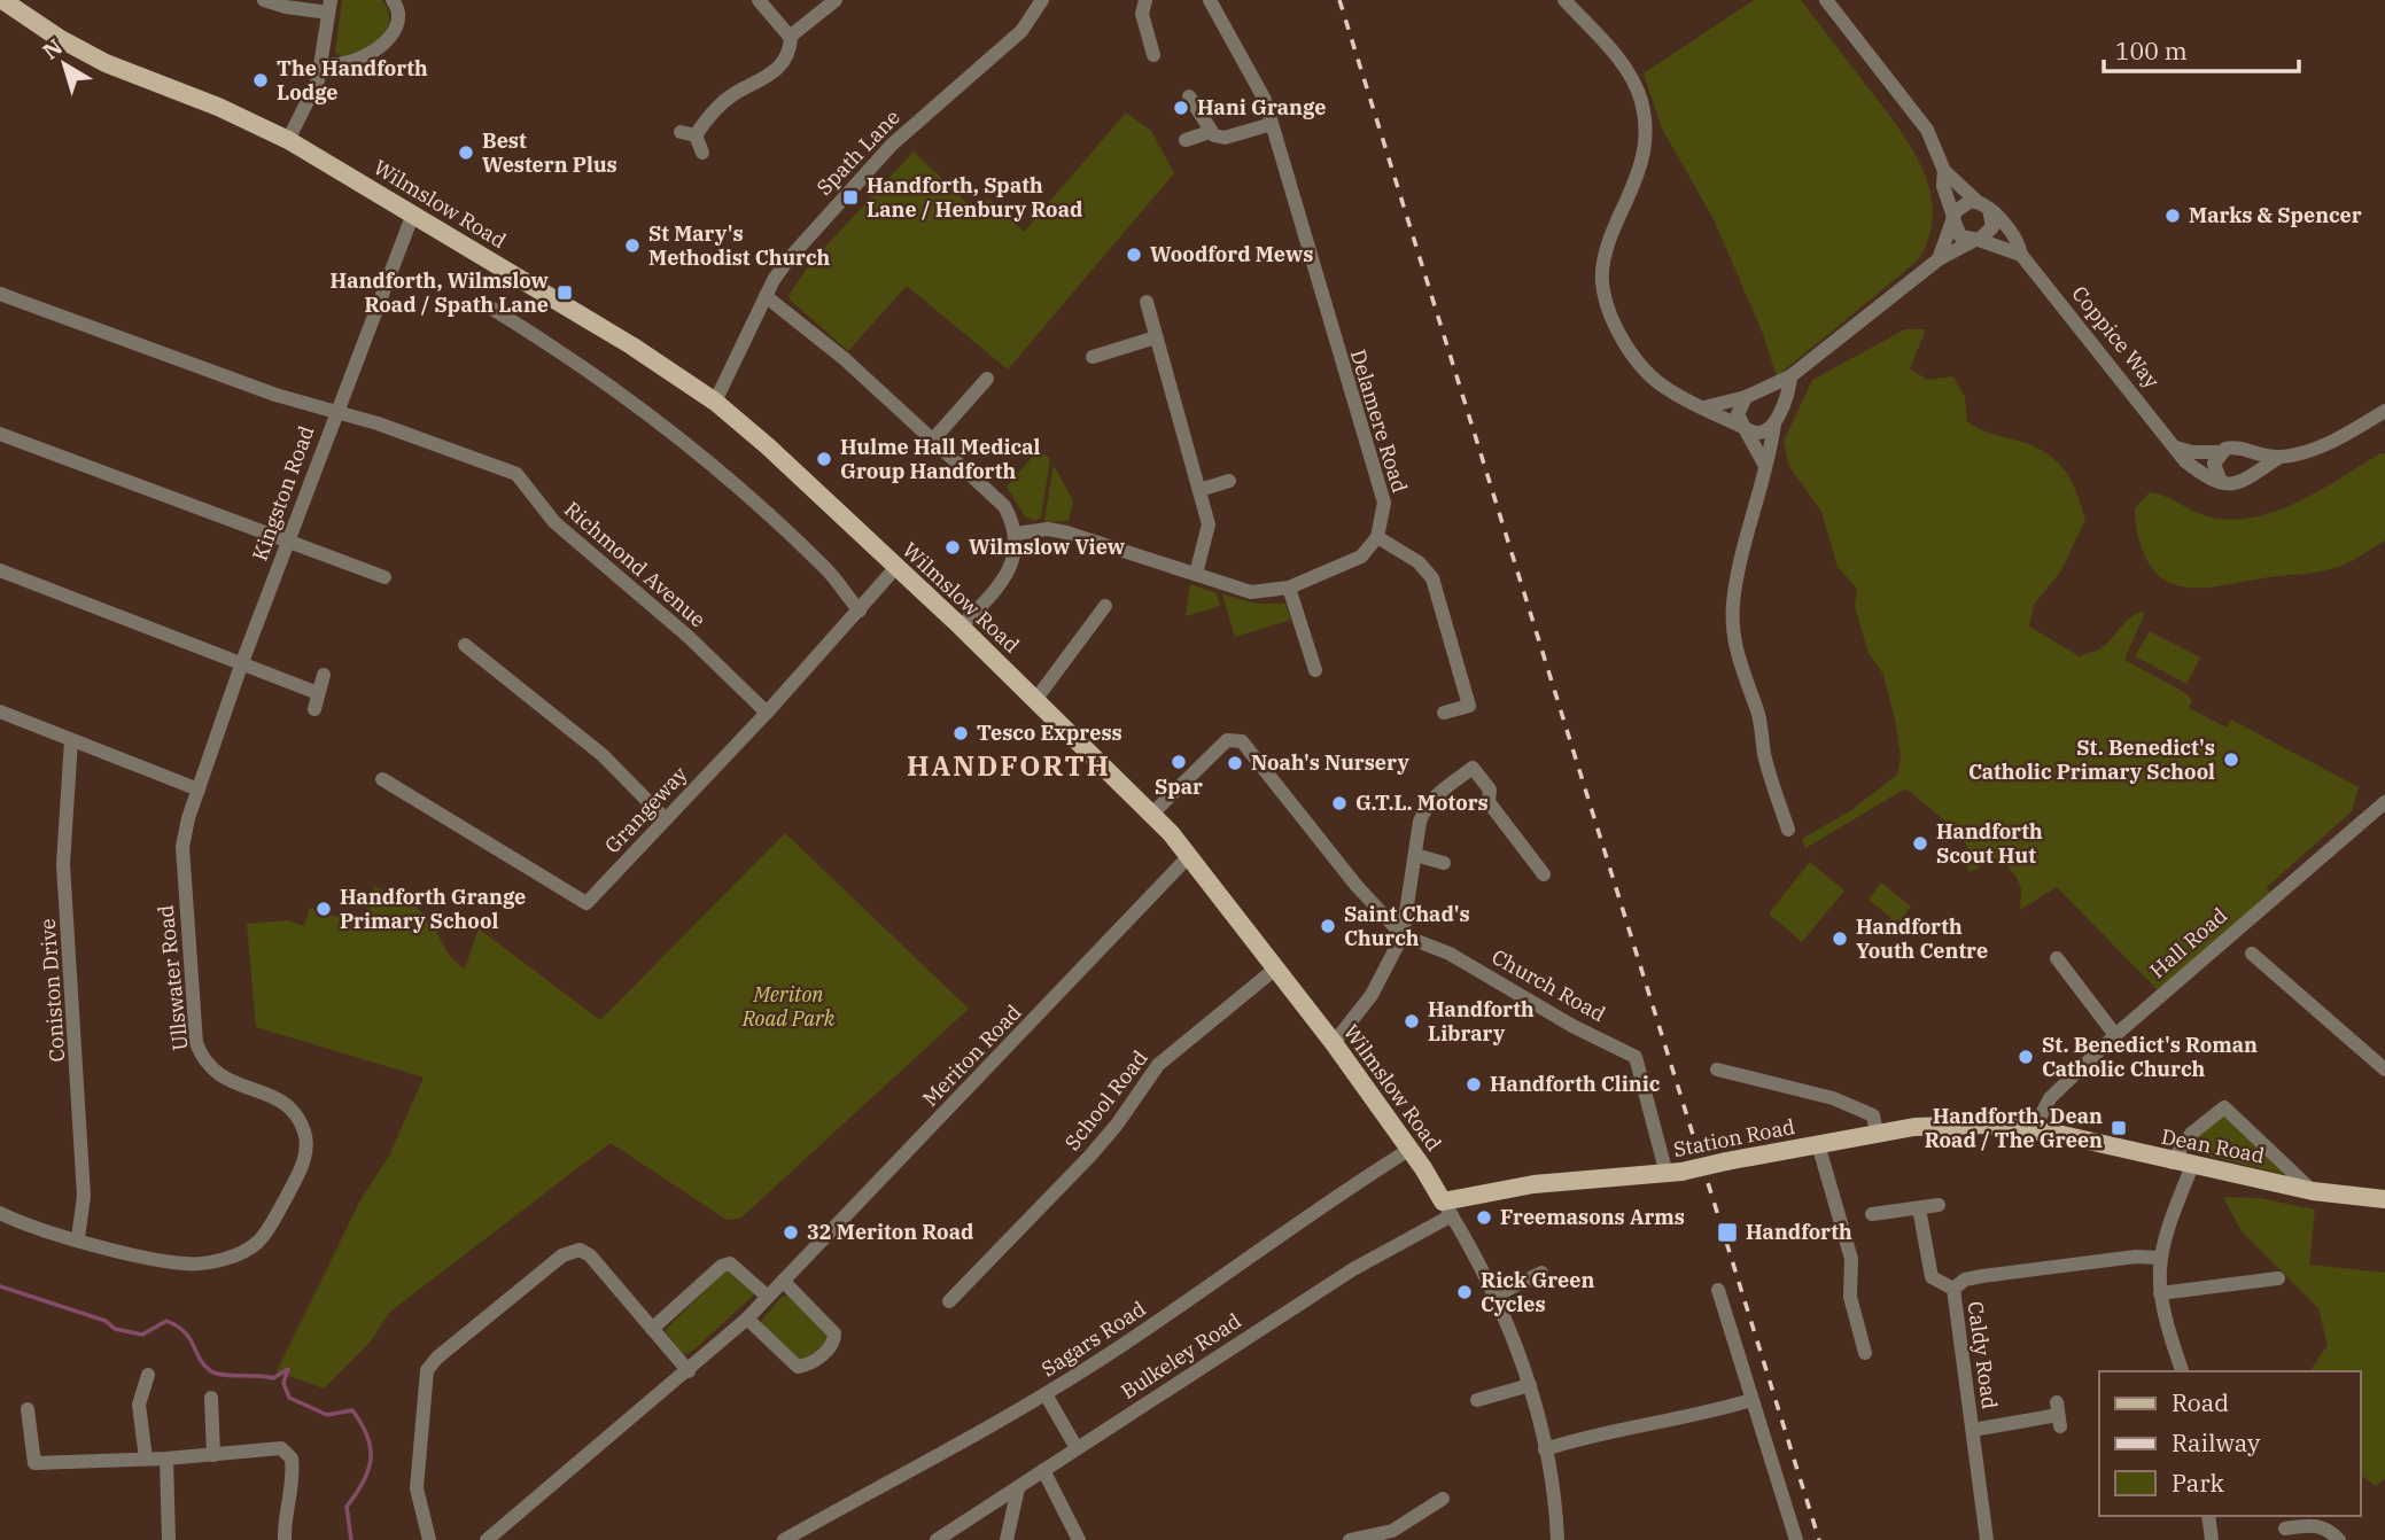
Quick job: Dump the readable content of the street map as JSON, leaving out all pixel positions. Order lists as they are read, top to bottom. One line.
{"streets":{"main road":["Wilmslow Road","Station Road","Dean Road"],"street":["Spath Lane","Coppice Way","Delamere Road","Kingston Road","Richmond Avenue","Grangeway","Hall Road","Ullswater Road","Church Road","Coniston Drive","Meriton Road","School Road","Sagars Road","Caldy Road","Bulkeley Road"]},"crossings":[["Spath Lane","Wilmslow Road"],["Wilmslow Road","Kingston Road"],["Wilmslow Road","Grangeway"],["Wilmslow Road","Meriton Road"],["Wilmslow Road","School Road"],["Wilmslow Road","Station Road"],["Wilmslow Road","Sagars Road"],["Wilmslow Road","Bulkeley Road"],["Kingston Road","Richmond Avenue"],["Kingston Road","Ullswater Road"],["Richmond Avenue","Grangeway"],["Hall Road","Station Road"],["Hall Road","Dean Road"],["Ullswater Road","Coniston Drive"],["Church Road","Station Road"],["Station Road","Dean Road"],["Station Road","Bulkeley Road"]],"districts":["HANDFORTH"],"parks":["Meriton Road Park"],"places":{"other":["The Handforth Lodge","Hani Grange","Best Western Plus","Marks & Spencer","St Mary's Methodist Church","Woodford Mews","Hulme Hall Medical Group Handforth","Wilmslow View","Tesco Express","St. Benedict's Catholic Primary School","Spar","Noah's Nursery","G.T.L. Motors","Handforth Scout Hut","Handforth Grange Primary School","Saint Chad's Church","Handforth Youth Centre","Handforth Library","St. Benedict's Roman Catholic Church","Handforth Clinic","Freemasons Arms","32 Meriton Road","Rick Green Cycles"],"transit":["Handforth, Spath Lane / Henbury Road","Handforth, Wilmslow Road / Spath Lane","Handforth, Dean Road / The Green","Handforth"]},"legend":["Road","Railway","Park"],"scale_bar":"100 m","north":"top left"}
